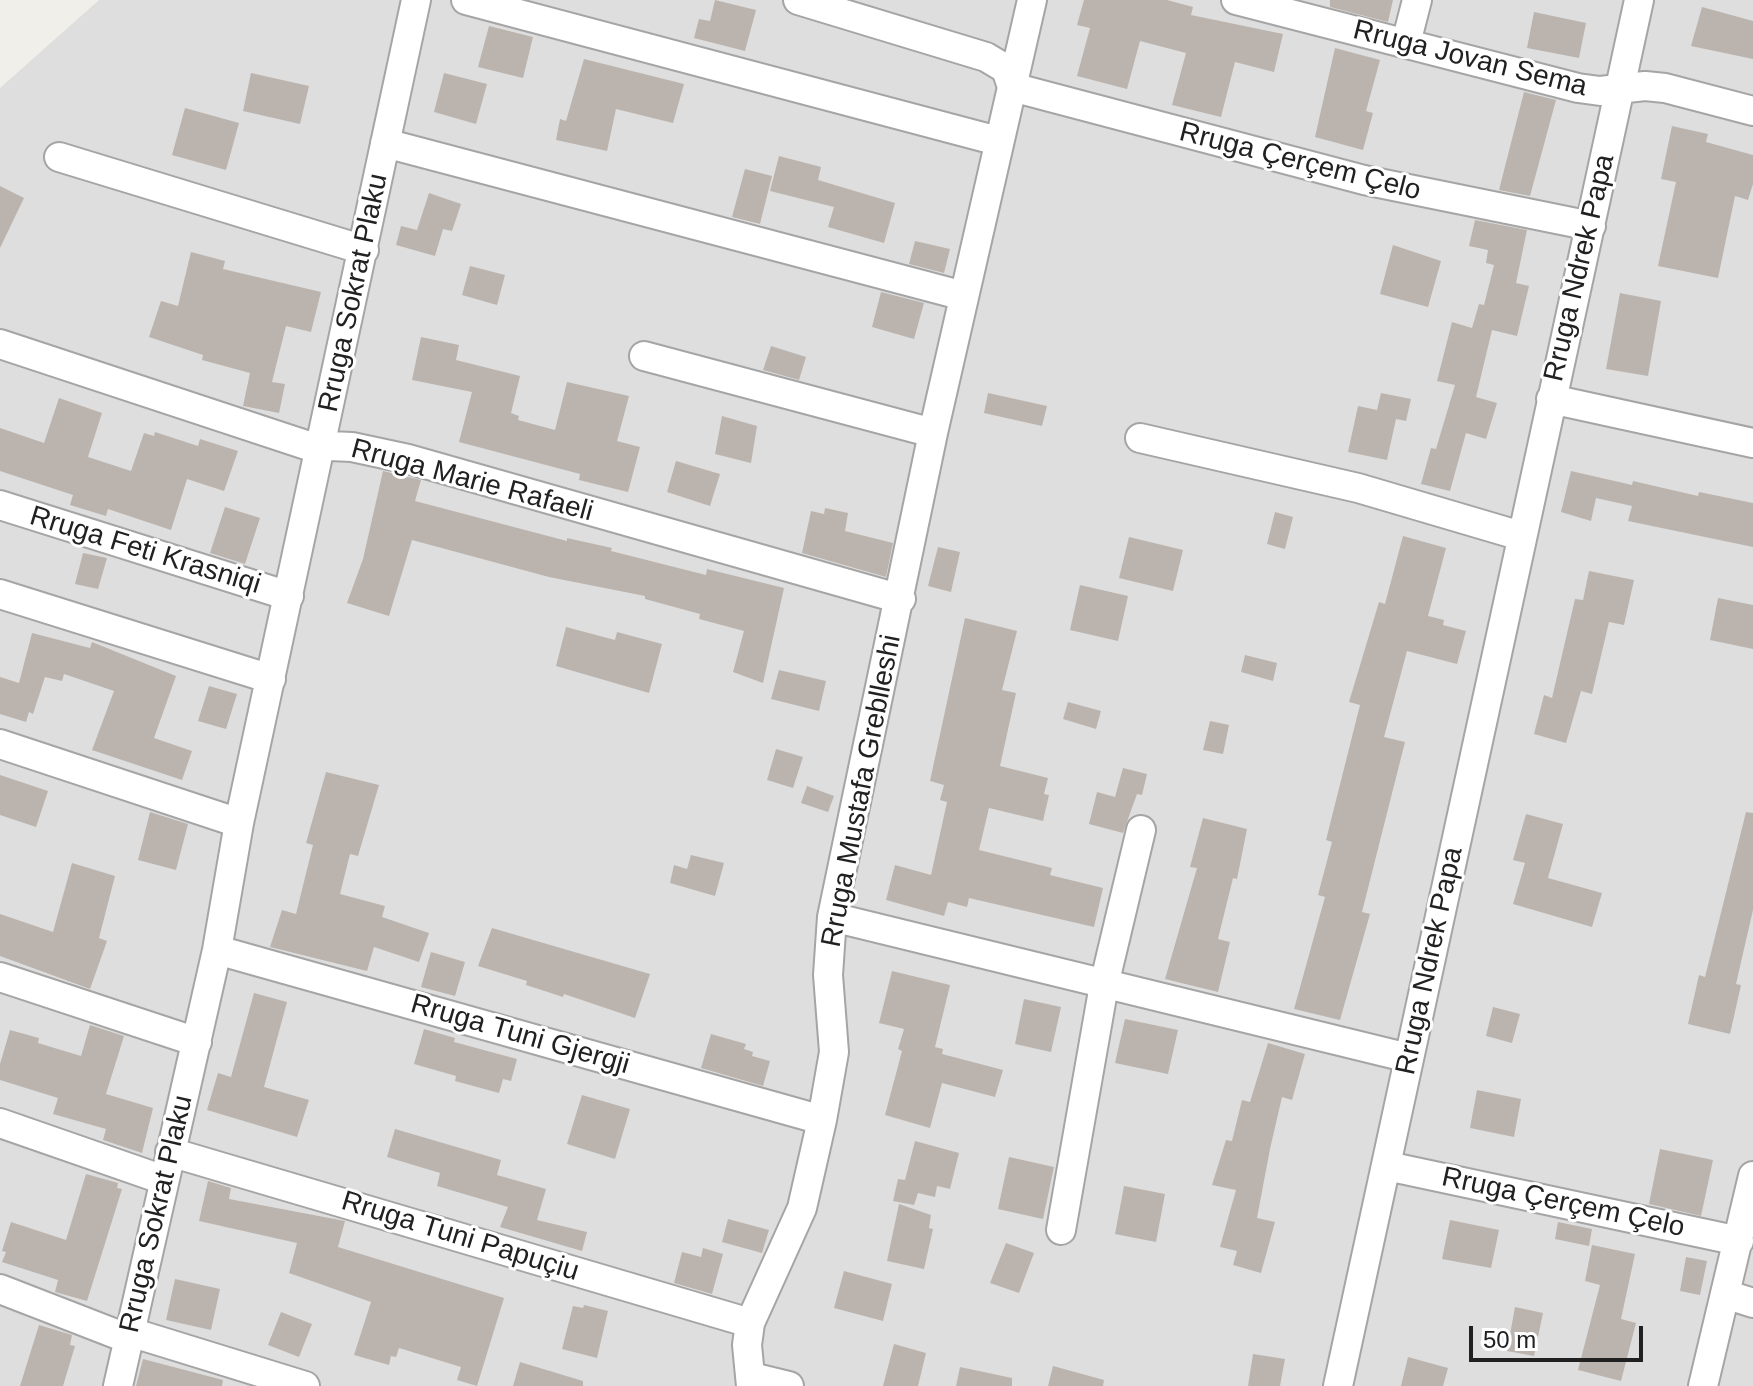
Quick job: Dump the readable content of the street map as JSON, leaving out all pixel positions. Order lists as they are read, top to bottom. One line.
{"streets":{"street":["Rruga Jovan Sema","Rruga Çerçem Çelo","Rruga Ndrek Papa","Rruga Sokrat Plaku","Rruga Marie Rafaeli","Rruga Feti Krasniqi","Rruga Mustafa Greblleshi","Rruga Tuni Gjergji","Rruga Tuni Papuçiu"]},"crossings":[["Rruga Jovan Sema","Rruga Ndrek Papa"],["Rruga Çerçem Çelo","Rruga Ndrek Papa"],["Rruga Çerçem Çelo","Rruga Mustafa Greblleshi"],["Rruga Sokrat Plaku","Rruga Marie Rafaeli"],["Rruga Sokrat Plaku","Rruga Feti Krasniqi"],["Rruga Sokrat Plaku","Rruga Tuni Gjergji"],["Rruga Sokrat Plaku","Rruga Tuni Papuçiu"],["Rruga Marie Rafaeli","Rruga Mustafa Greblleshi"],["Rruga Mustafa Greblleshi","Rruga Tuni Gjergji"],["Rruga Mustafa Greblleshi","Rruga Tuni Papuçiu"]],"scale_bar":"50 m"}
